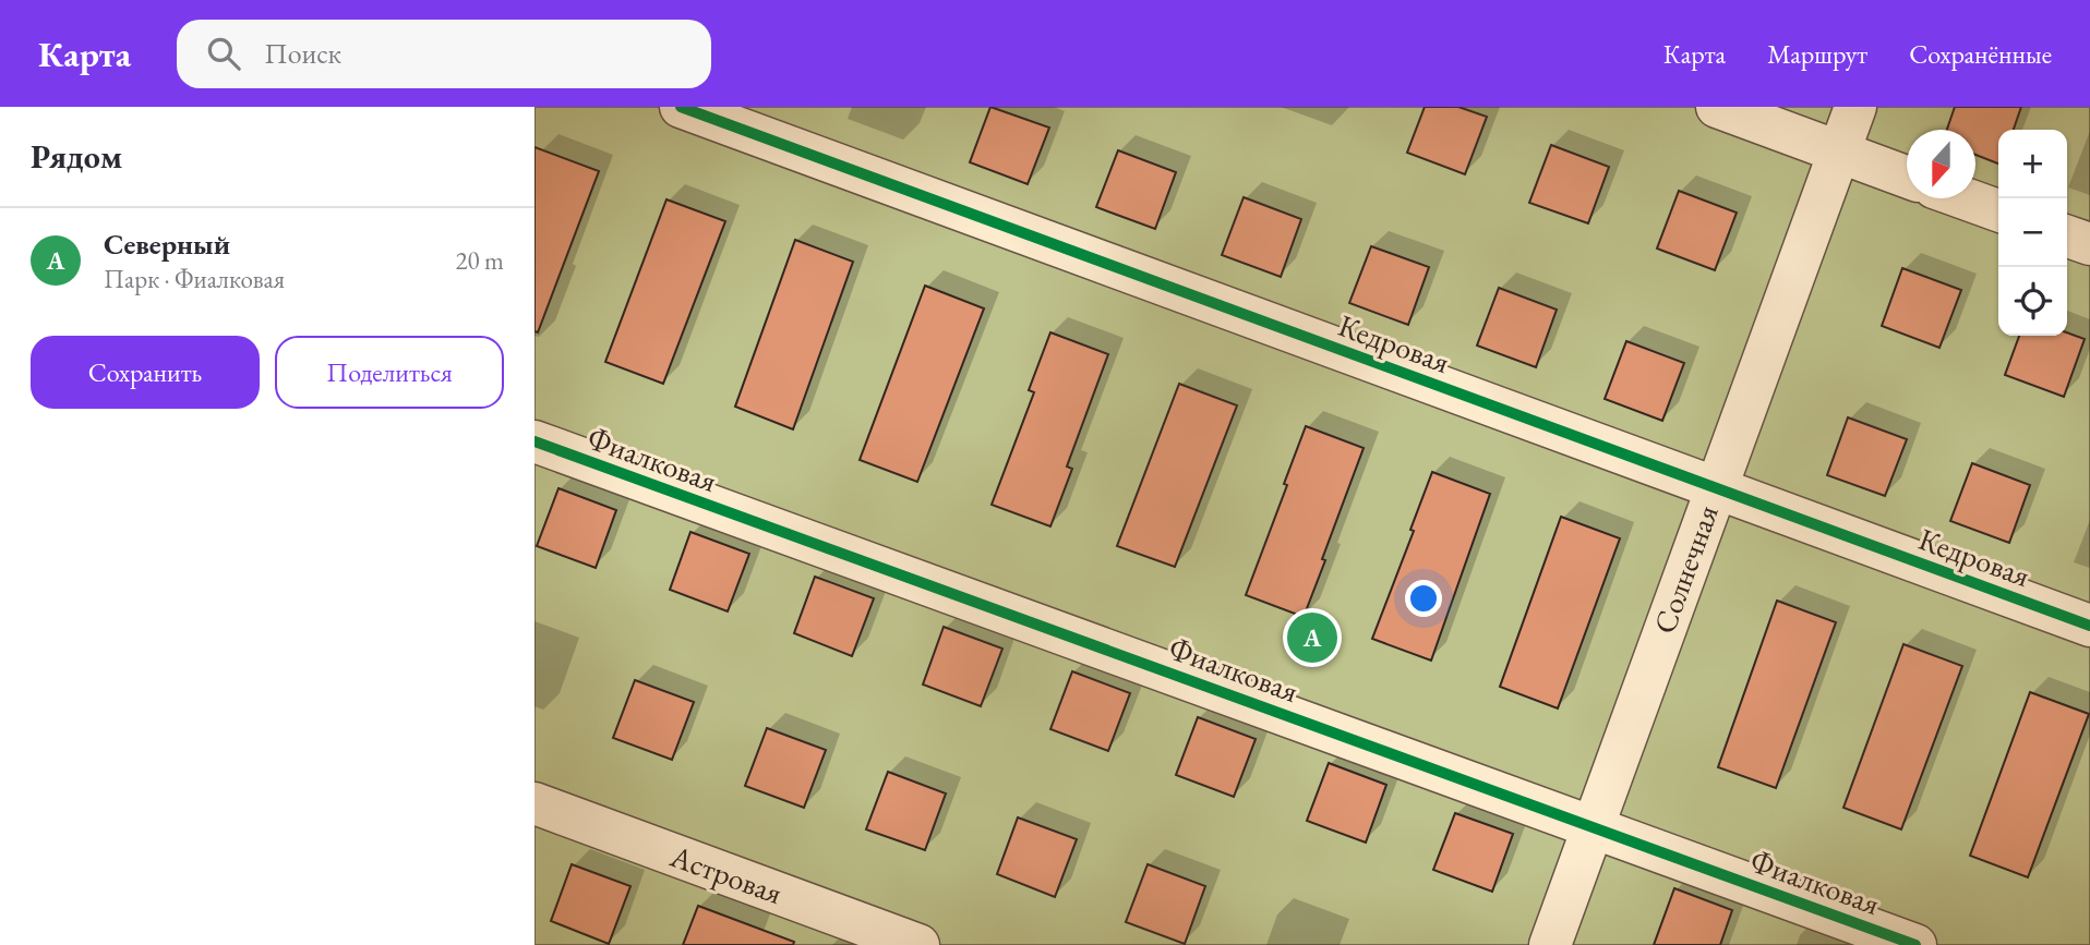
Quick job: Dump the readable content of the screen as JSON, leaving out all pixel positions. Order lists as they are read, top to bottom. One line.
{"streets":{"street":["Кедровая","Фиалковая","Солнечная","Астровая"]},"crossings":[["Кедровая","Солнечная"],["Фиалковая","Солнечная"]],"north":"bottom","page":{"header":"Карта","search":"Поиск","nav":["Карта","Маршрут","Сохранённые"],"heading":"Рядом","map_buttons":["+","−"],"list":[{"mark":"A","name":"Северный","note":"Парк · Фиалковая","value":"20 m"}],"buttons":["Сохранить","Поделиться"],"pins":"A"}}
